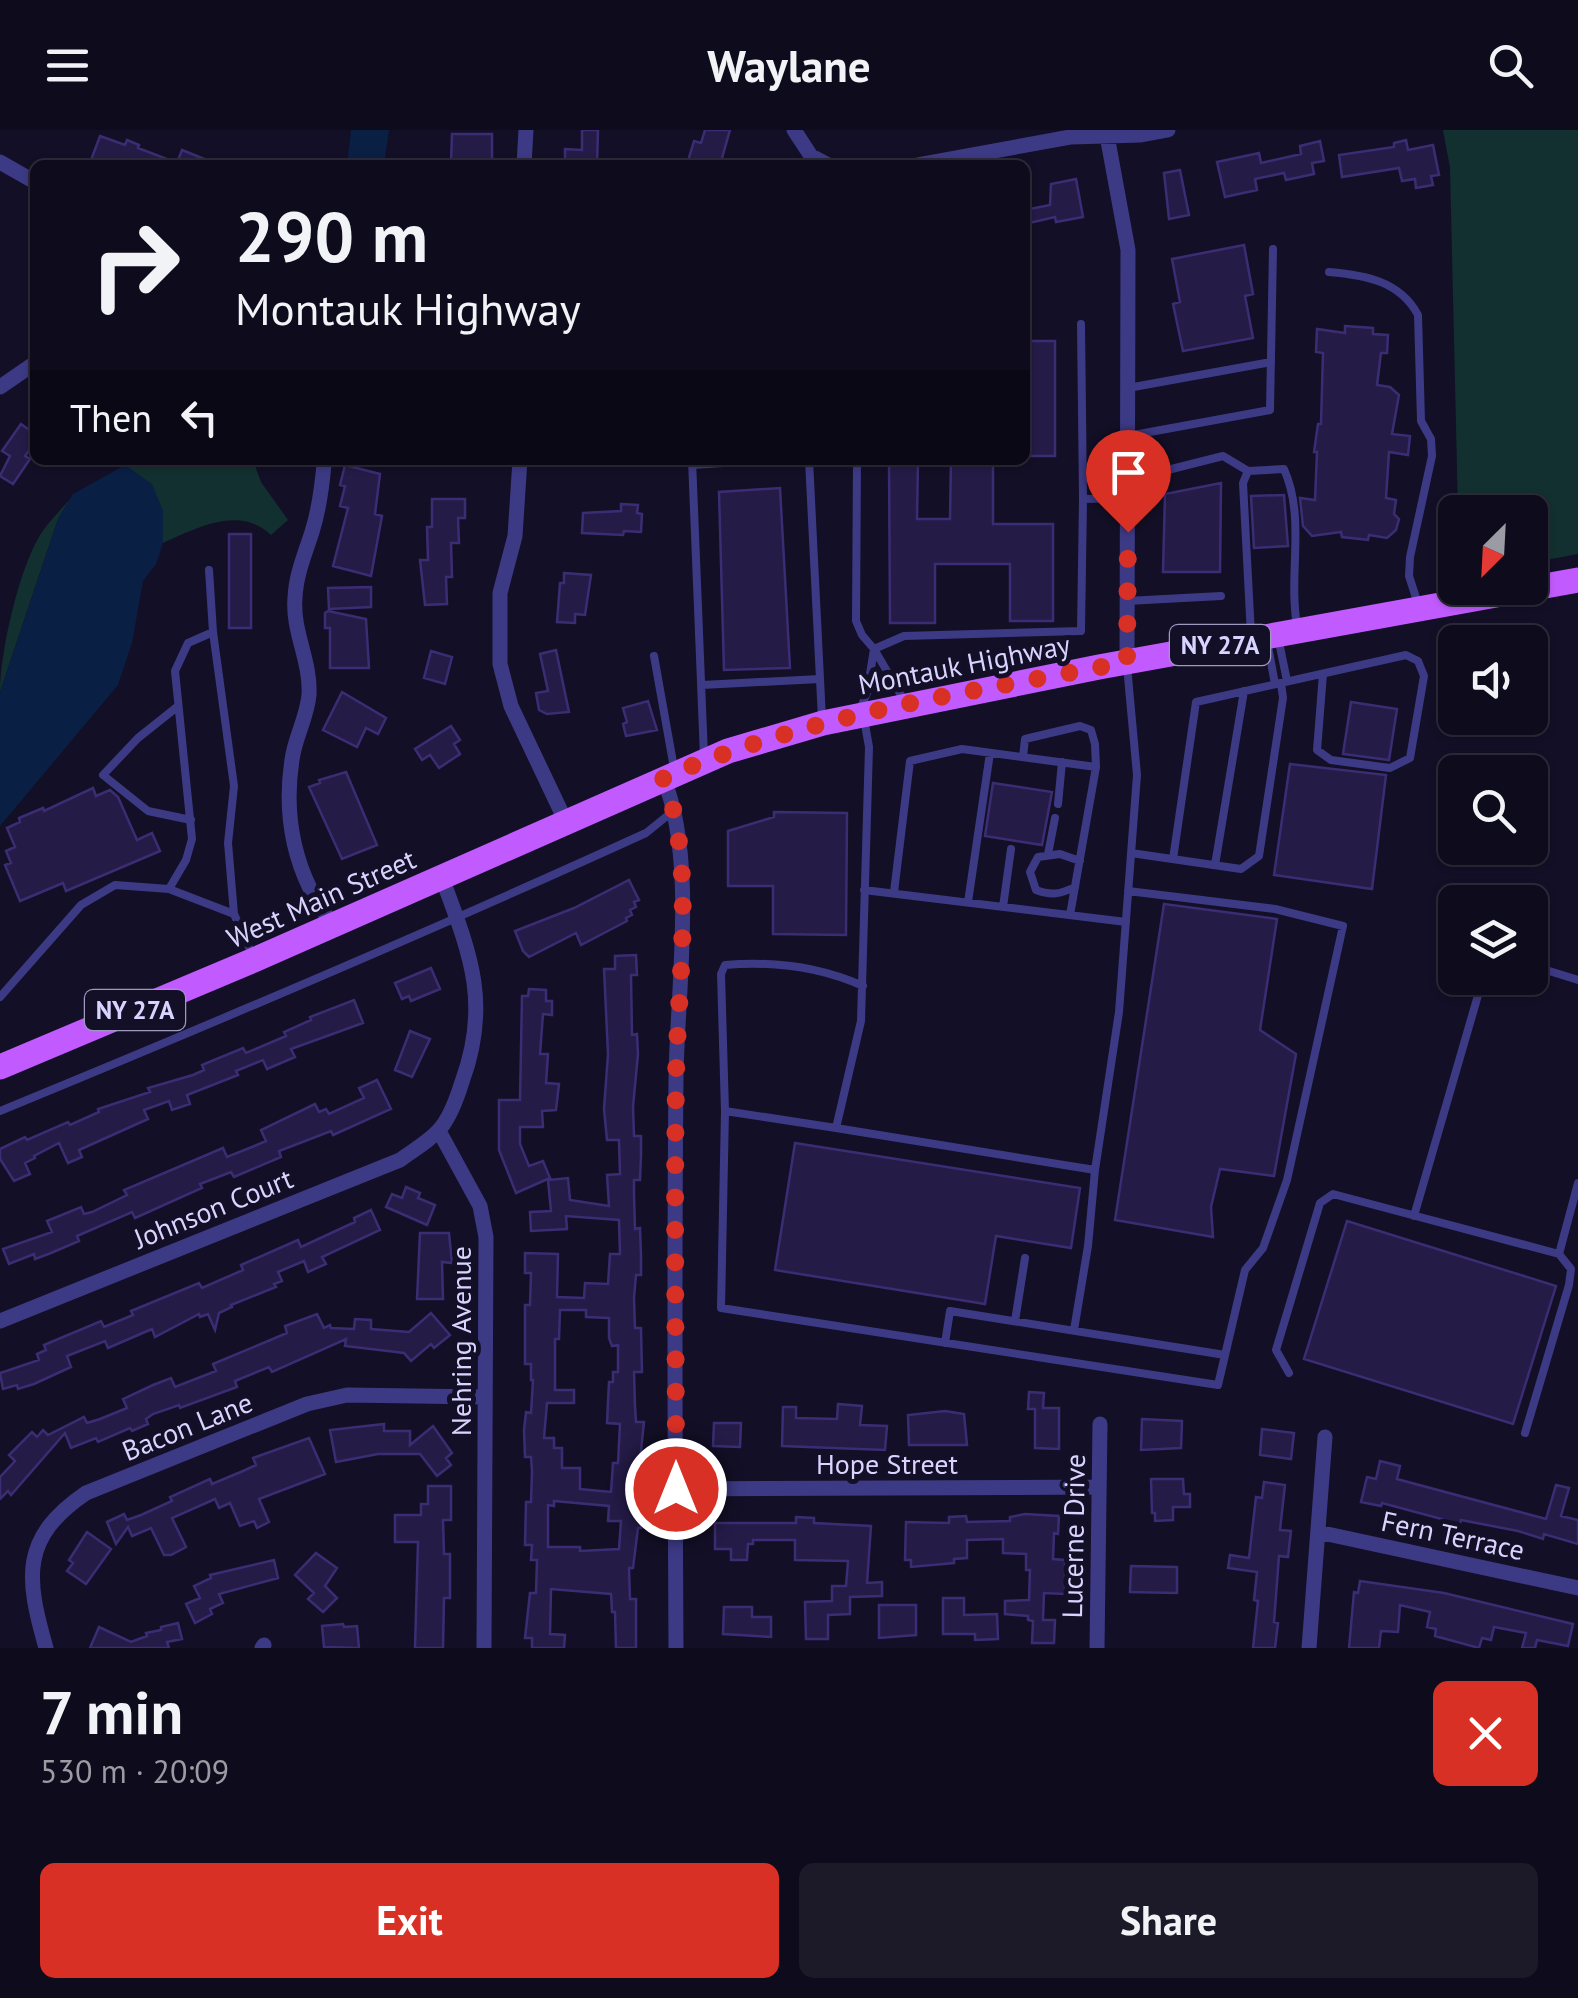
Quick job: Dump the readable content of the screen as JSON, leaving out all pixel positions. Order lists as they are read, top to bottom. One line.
{"streets":{"main road":["NY 27A","Montauk Highway","West Main Street"],"street":["Johnson Court","Nehring Avenue","Bacon Lane","Hope Street","Fern Terrace","Lucerne Drive"]},"crossings":[["Montauk Highway","West Main Street"],["Johnson Court","Nehring Avenue"],["Nehring Avenue","Bacon Lane"],["Hope Street","Lucerne Drive"]],"north":"bottom left","page":{"header":"Waylane","turn":["290 m","Montauk Highway"],"then":"Then","heading":["7 min","530 m · 20:09"],"buttons":["Exit","Share"]}}
